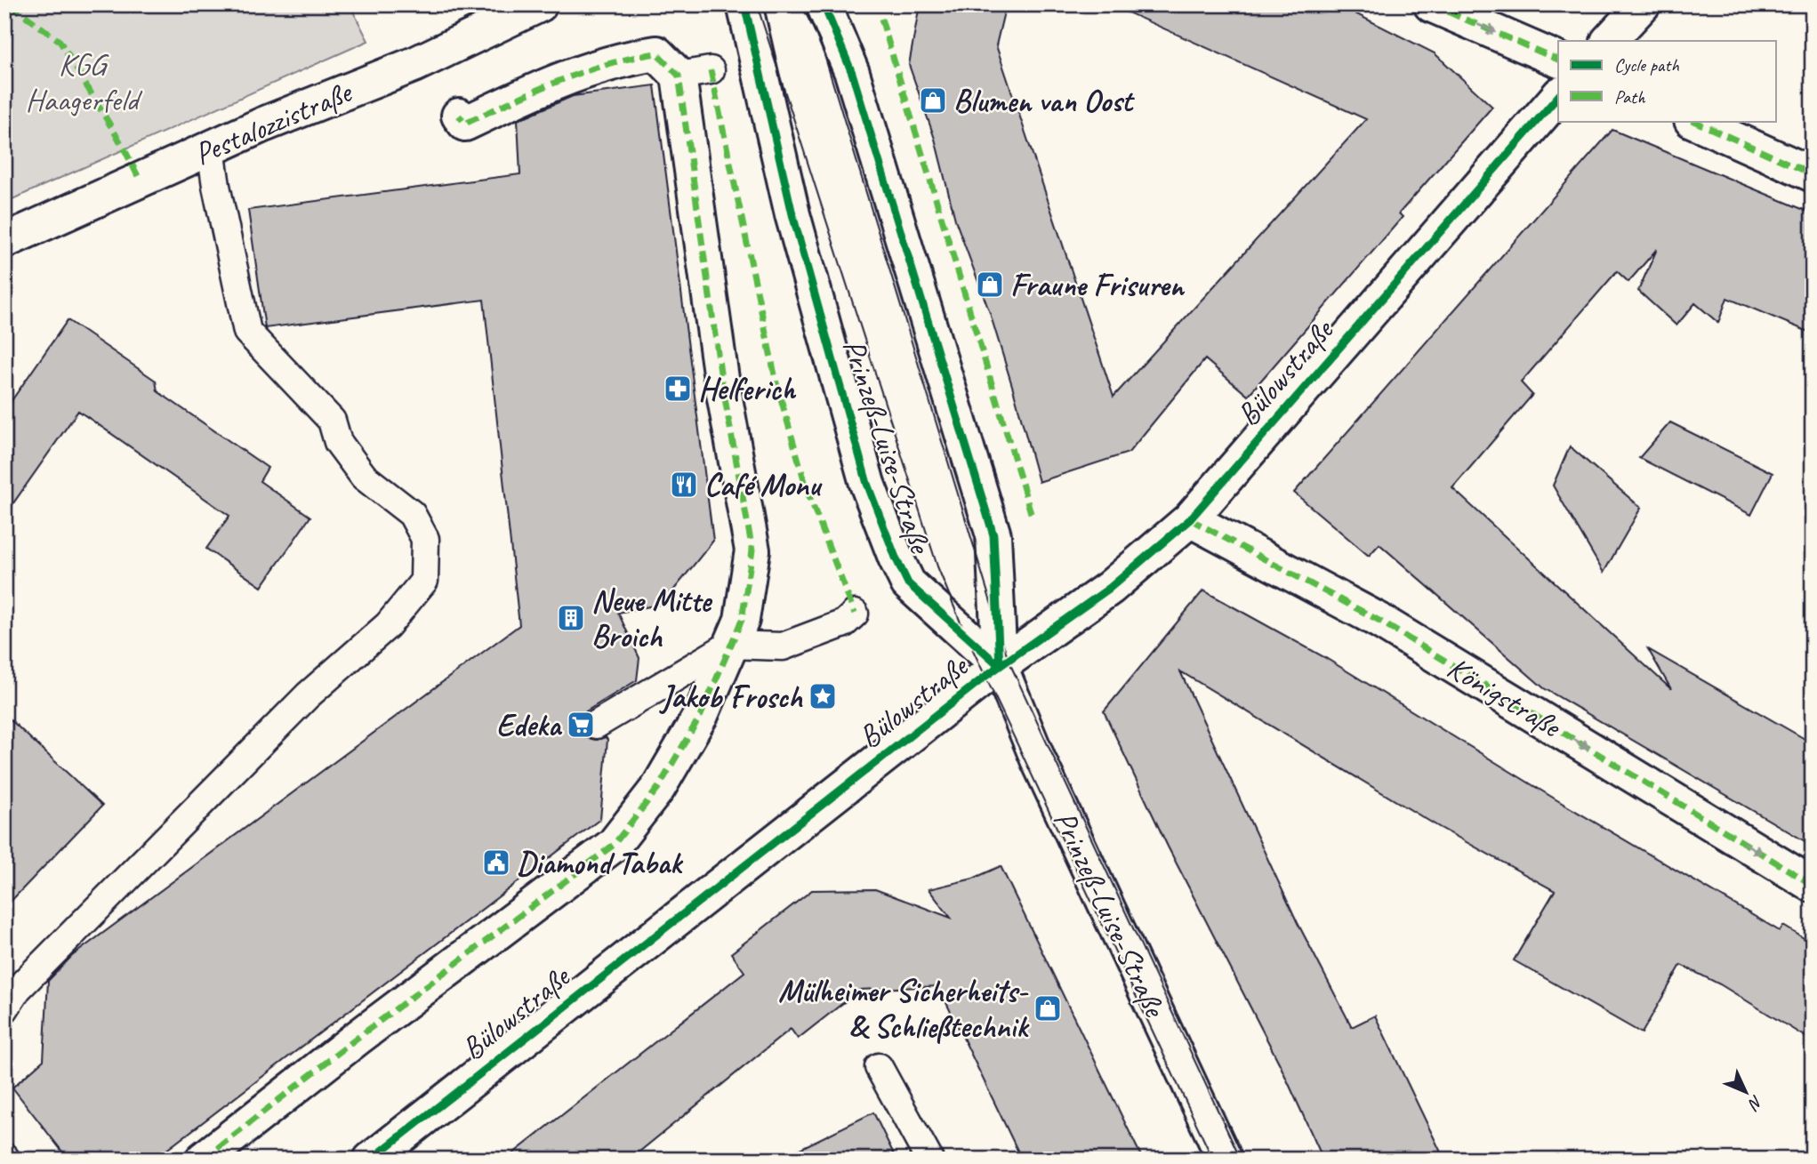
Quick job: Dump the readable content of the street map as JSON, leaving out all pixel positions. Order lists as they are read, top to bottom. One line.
{"streets":{"street":["Pestalozzistraße","Bülowstraße","Prinzeß-Luise-Straße","Königstraße"]},"crossings":[["Bülowstraße","Prinzeß-Luise-Straße"],["Bülowstraße","Königstraße"]],"one_way":["Königstraße"],"parks":["KGG Haagerfeld"],"places":{"shop":["Blumen van Oost","Fraune Frisuren","Mülheimer Sicherheits- & Schließtechnik"],"pharmacy":["Helferich"],"restaurant":["Café Monu"],"building":["Neue Mitte Broich"],"place":["Jakob Frosch"],"supermarket":["Edeka"],"public building":["Diamond Tabak"]},"legend":["Cycle path","Path"],"north":"bottom right"}
